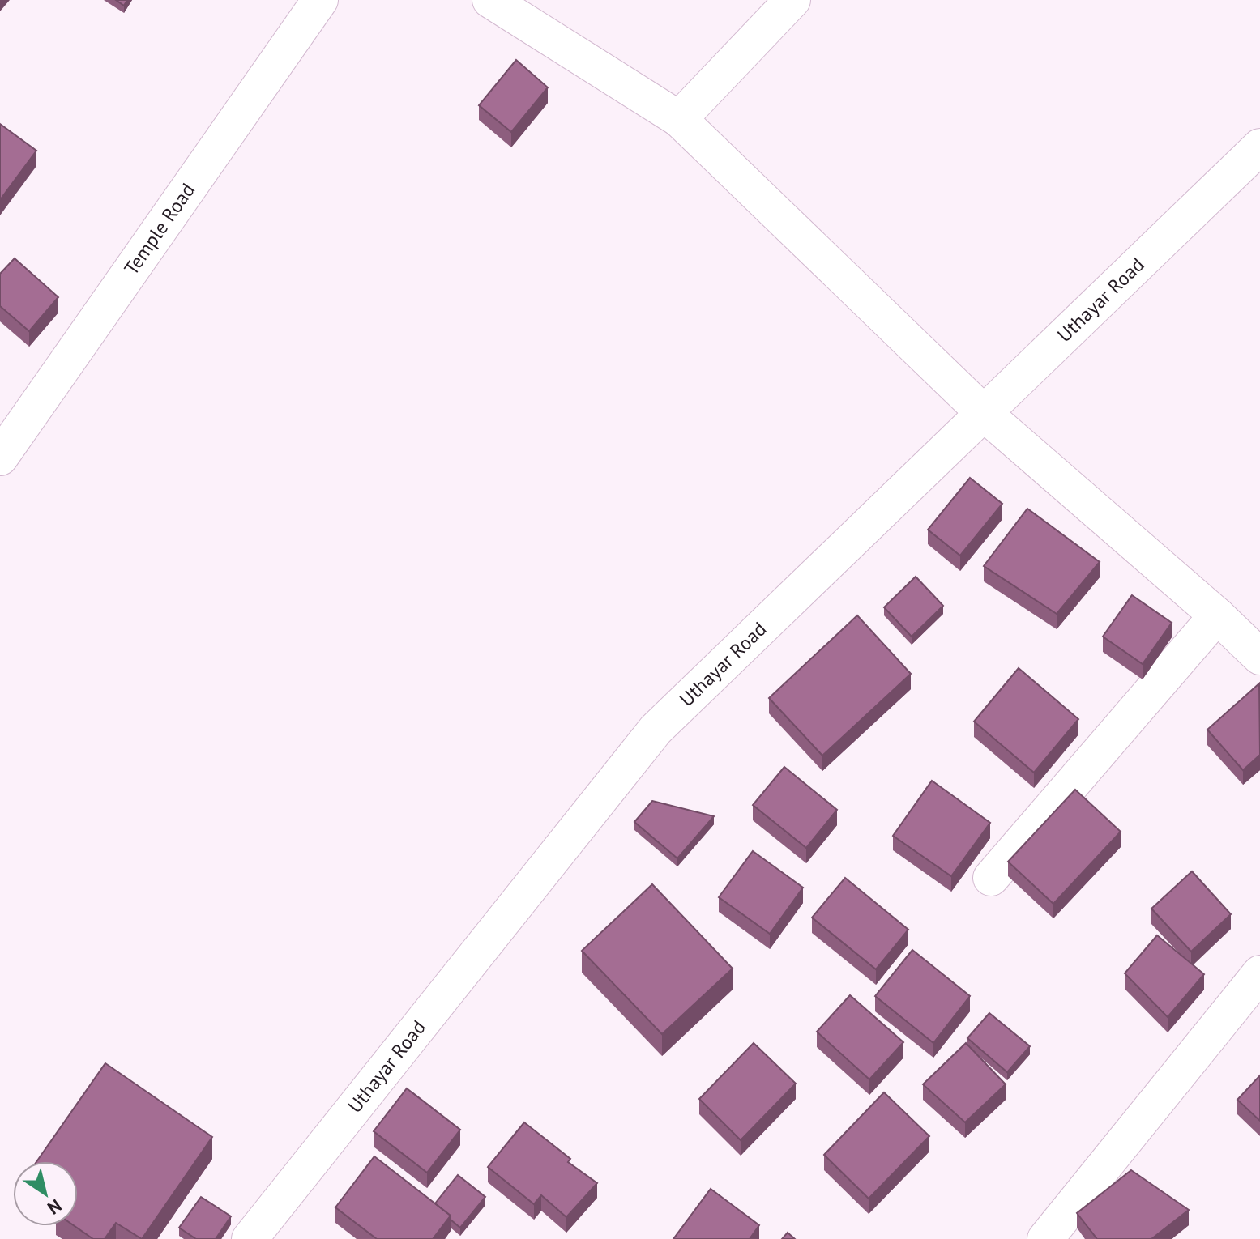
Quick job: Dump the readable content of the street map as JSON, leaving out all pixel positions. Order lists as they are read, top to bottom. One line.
{"streets":{"street":["Temple Road","Uthayar Road"]},"north":"bottom right"}
